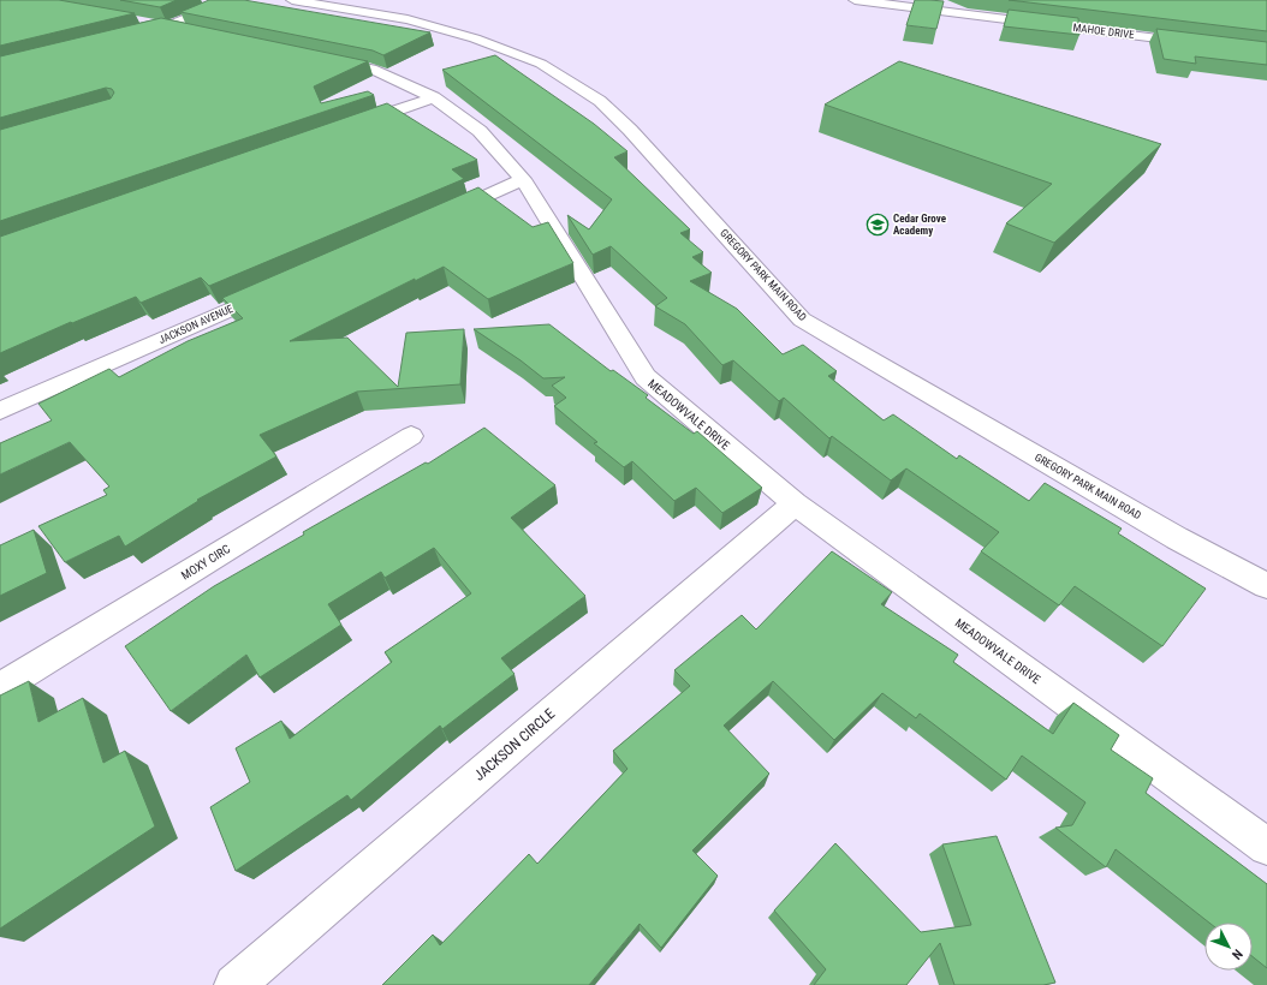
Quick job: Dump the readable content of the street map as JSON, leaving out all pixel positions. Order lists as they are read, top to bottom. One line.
{"streets":{"street":["MAHOE DRIVE","GREGORY PARK MAIN ROAD","JACKSON AVENUE","MEADOWVALE DRIVE","MOXY CIRC","JACKSON CIRCLE"]},"crossings":[["MEADOWVALE DRIVE","JACKSON CIRCLE"]],"places":{"school or university":["Cedar Grove Academy"]},"north":"bottom right"}
